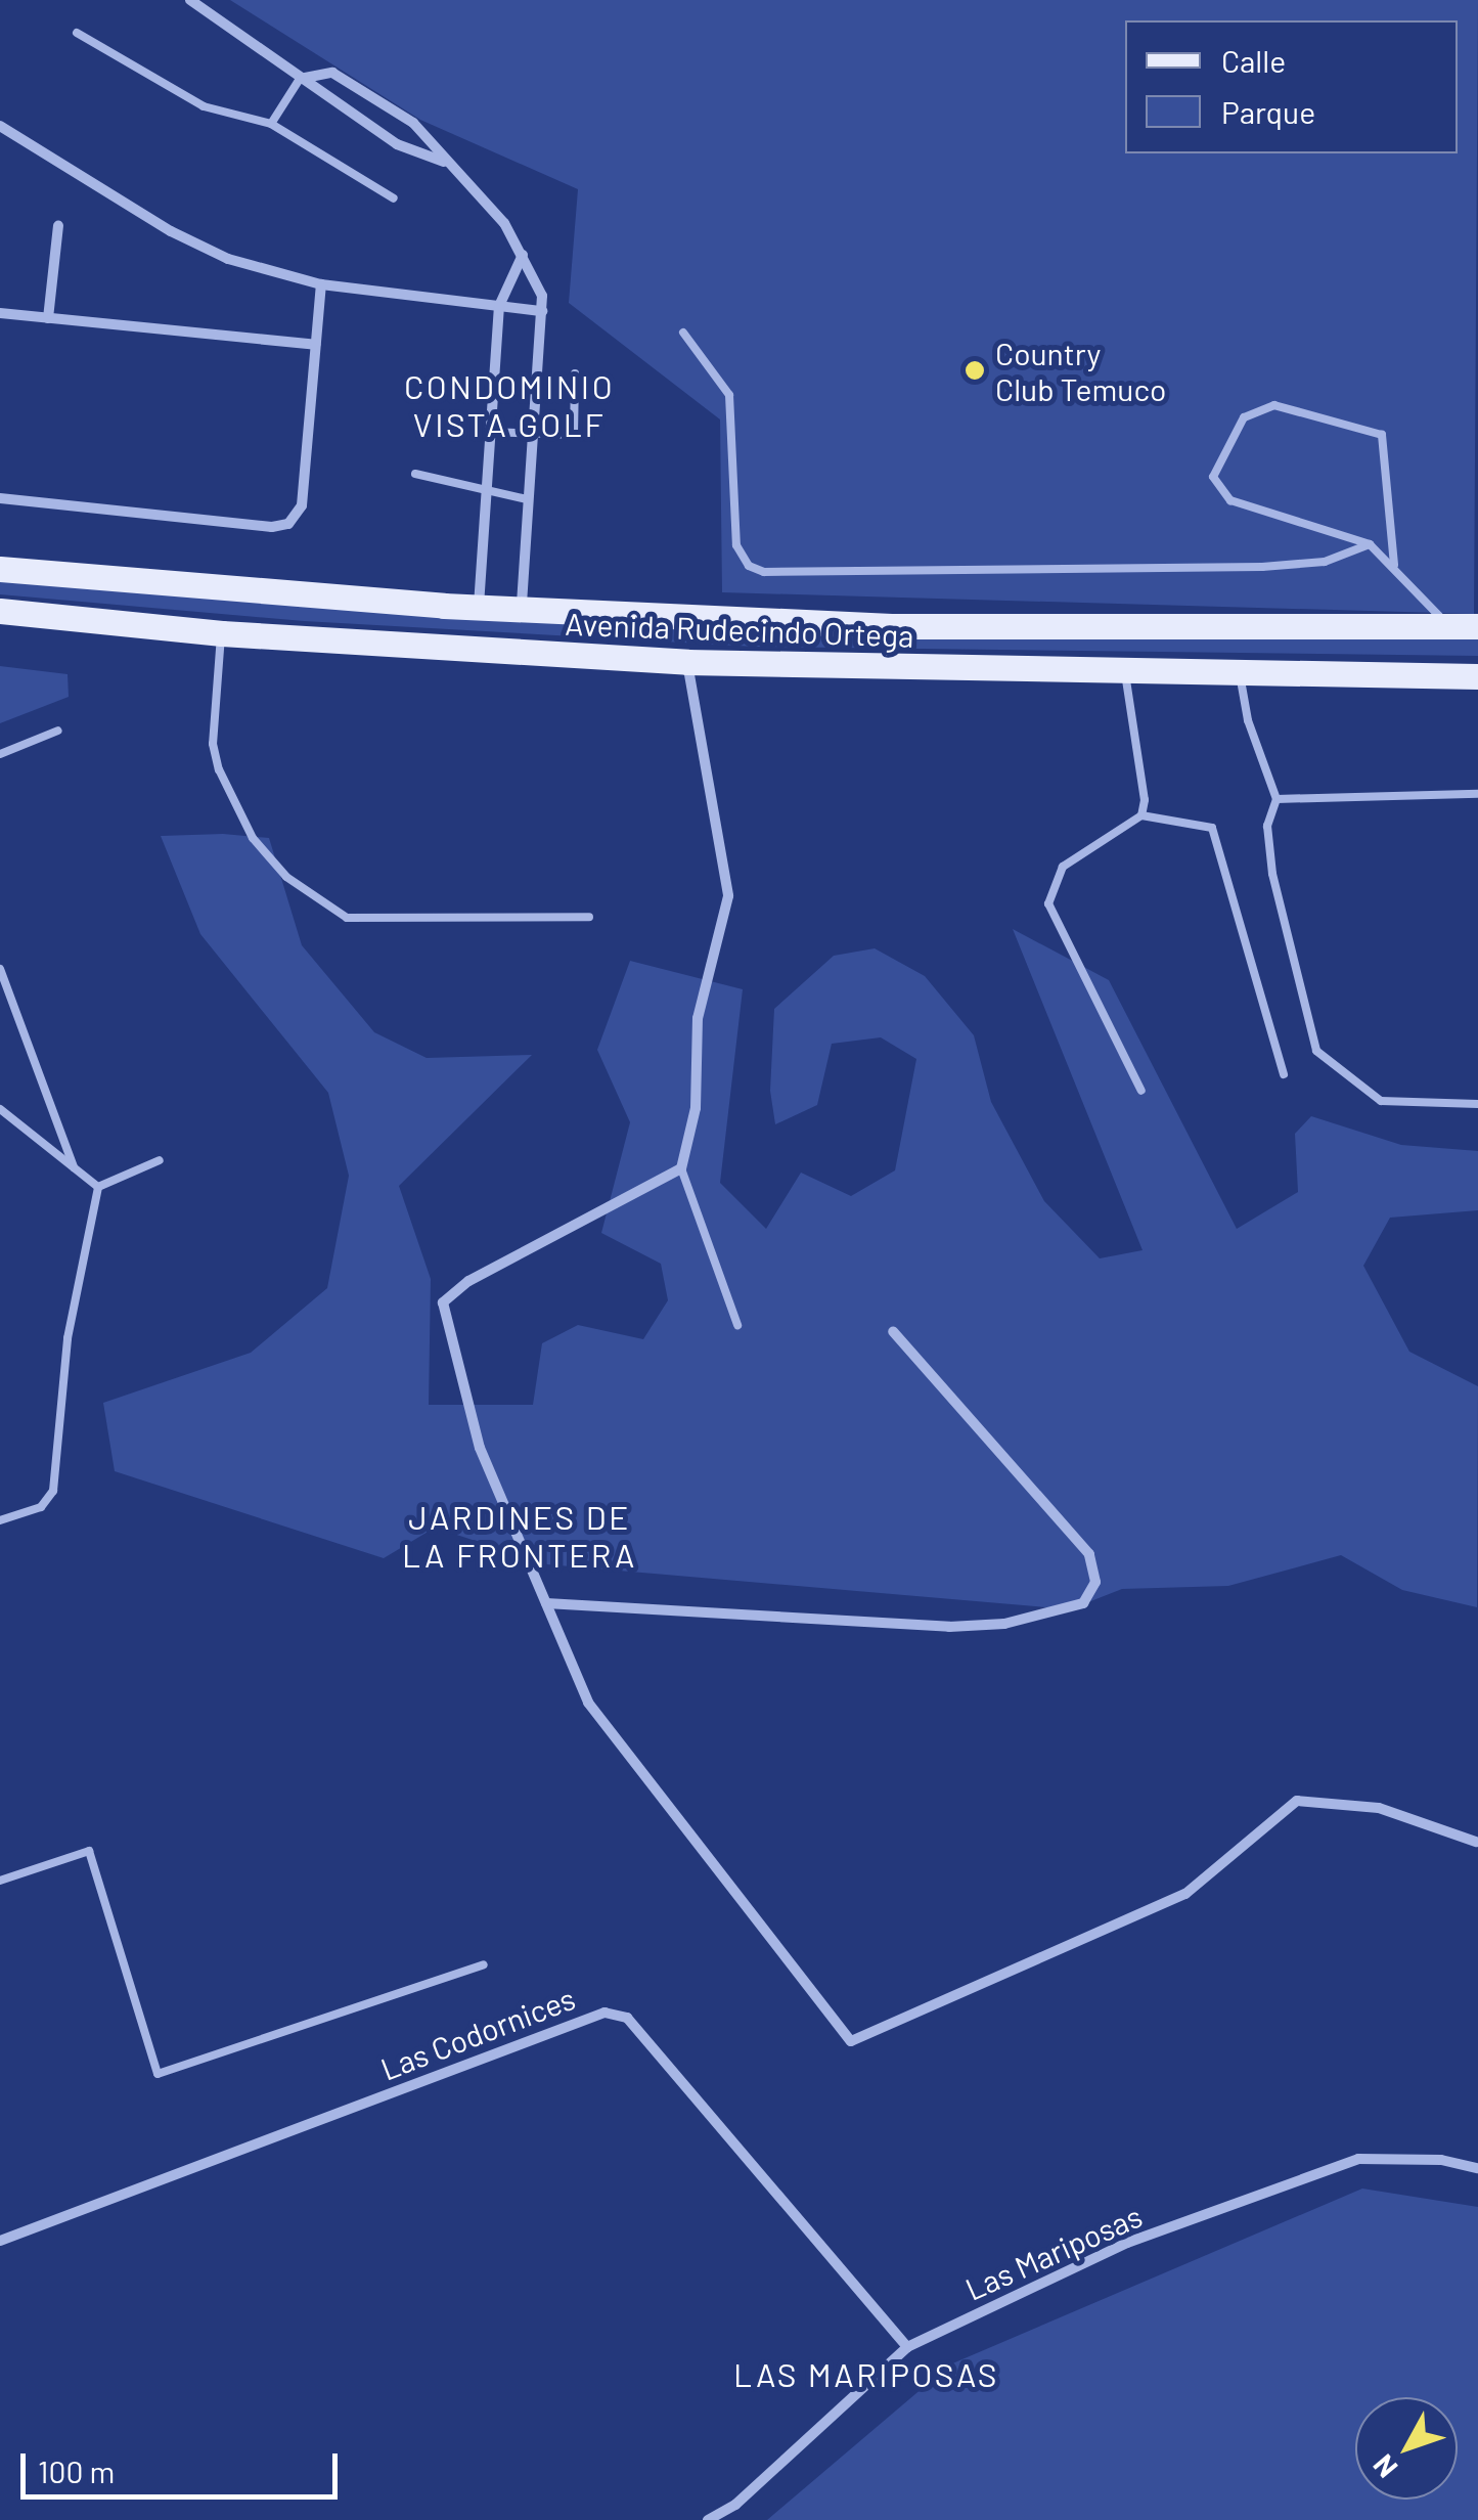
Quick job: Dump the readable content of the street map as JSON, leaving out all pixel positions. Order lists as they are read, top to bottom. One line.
{"streets":{"main road":["Avenida Rudecindo Ortega"],"street":["Las Codornices","Las Mariposas"]},"crossings":[["Las Codornices","Las Mariposas"]],"districts":["CONDOMINIO VISTA GOLF","JARDINES DE LA FRONTERA","LAS MARIPOSAS"],"places":["Country Club Temuco"],"legend":["Calle","Parque"],"scale_bar":"100 m","north":"bottom left"}
